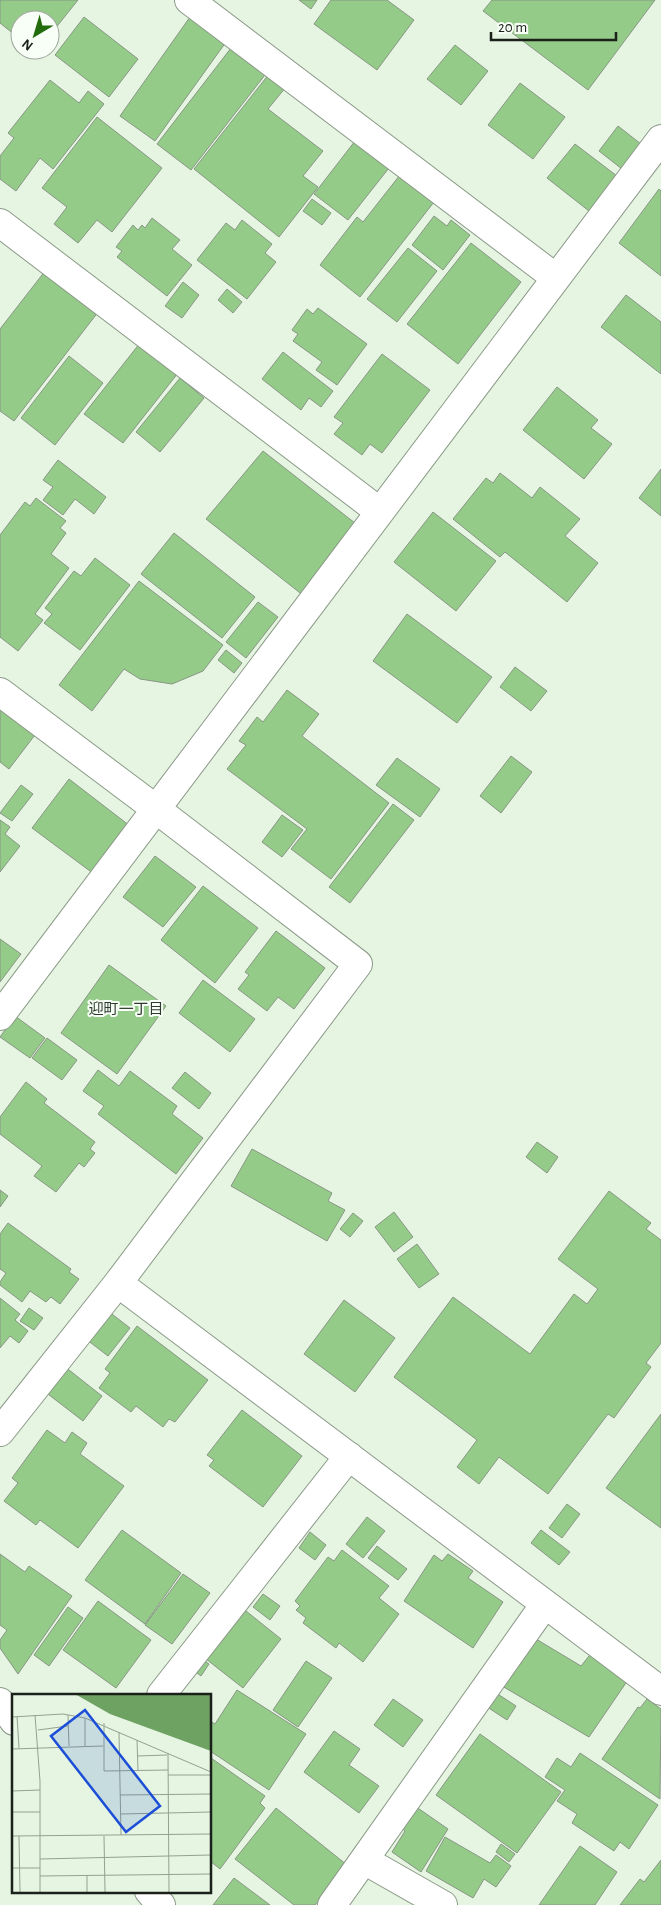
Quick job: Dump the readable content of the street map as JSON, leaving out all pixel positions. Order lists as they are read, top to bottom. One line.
{"districts":["迎町一丁目"],"scale_bar":"20 m","north":"bottom left"}
